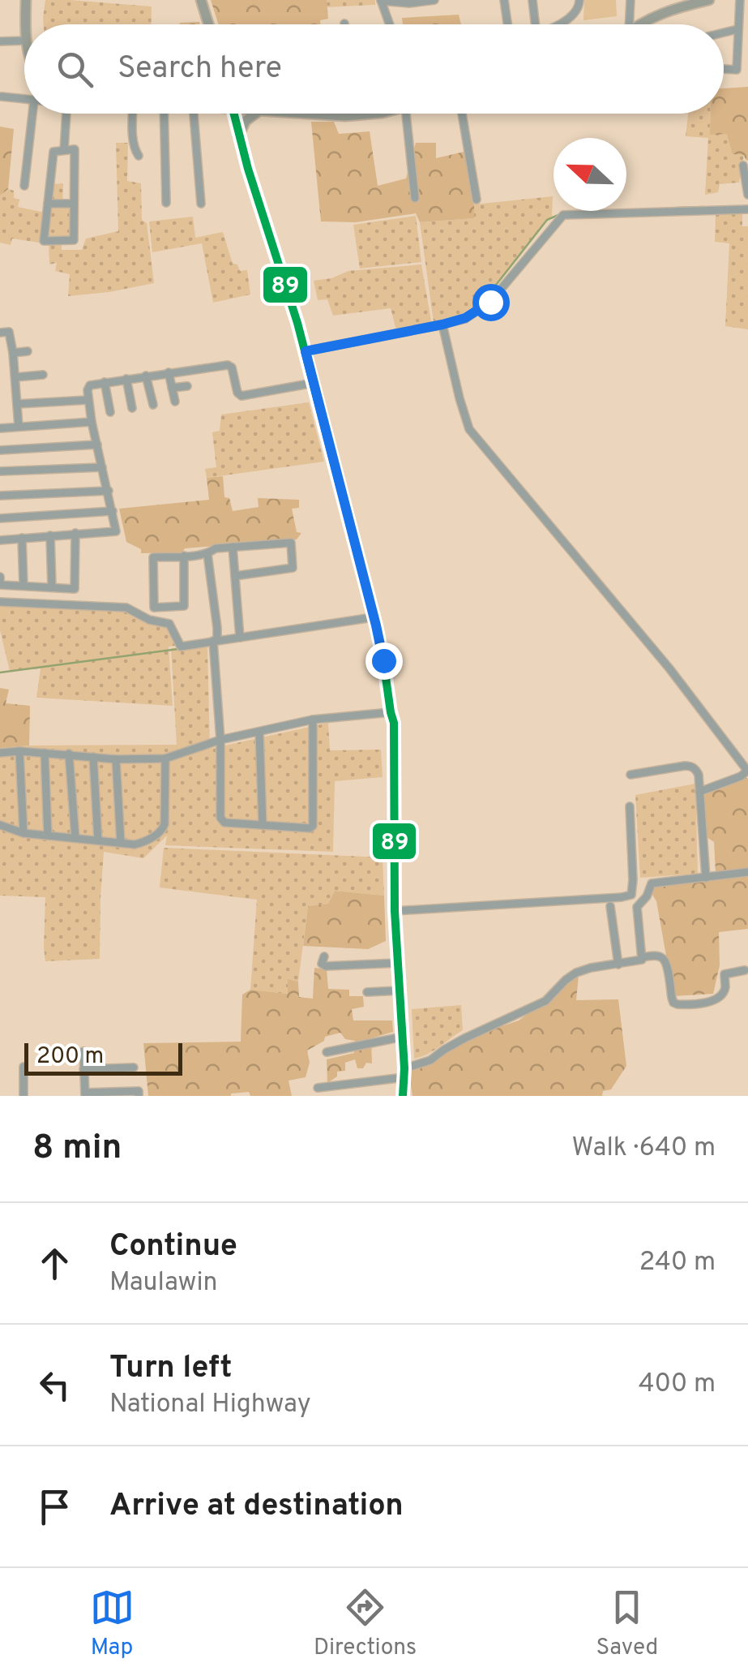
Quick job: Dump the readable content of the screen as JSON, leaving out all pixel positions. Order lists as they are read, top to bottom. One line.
{"lines":["transit line 89"],"scale_bar":"200 m","north":"left","page":{"search":"Search here","scale":"200 m","heading":["8 min","Walk · 640 m"],"list":[["Continue","Maulawin","240 m"],["Turn left","National Highway","400 m"],"Arrive at destination"],"nav":["Map","Directions","Saved"]}}
